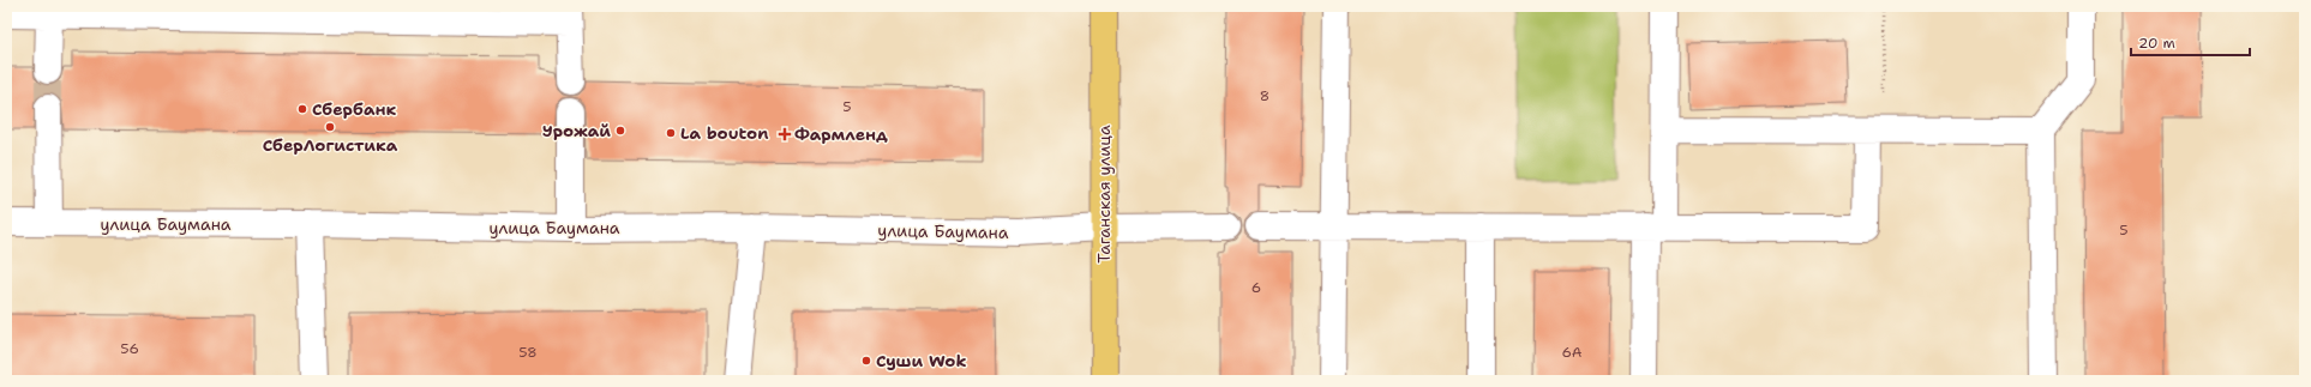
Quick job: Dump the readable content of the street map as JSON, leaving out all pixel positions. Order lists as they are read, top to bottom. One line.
{"streets":{"main road":["Таганская улица"],"street":["улица Баумана"]},"crossings":[["Таганская улица","улица Баумана"]],"places":{"other":["Сбербанк","СберЛогистика","Урожай","La bouton","Суши Wok"],"health":["Фармленд"]},"house_numbers":["8","5","5","6","56","58","6А"],"scale_bar":"20 m"}
